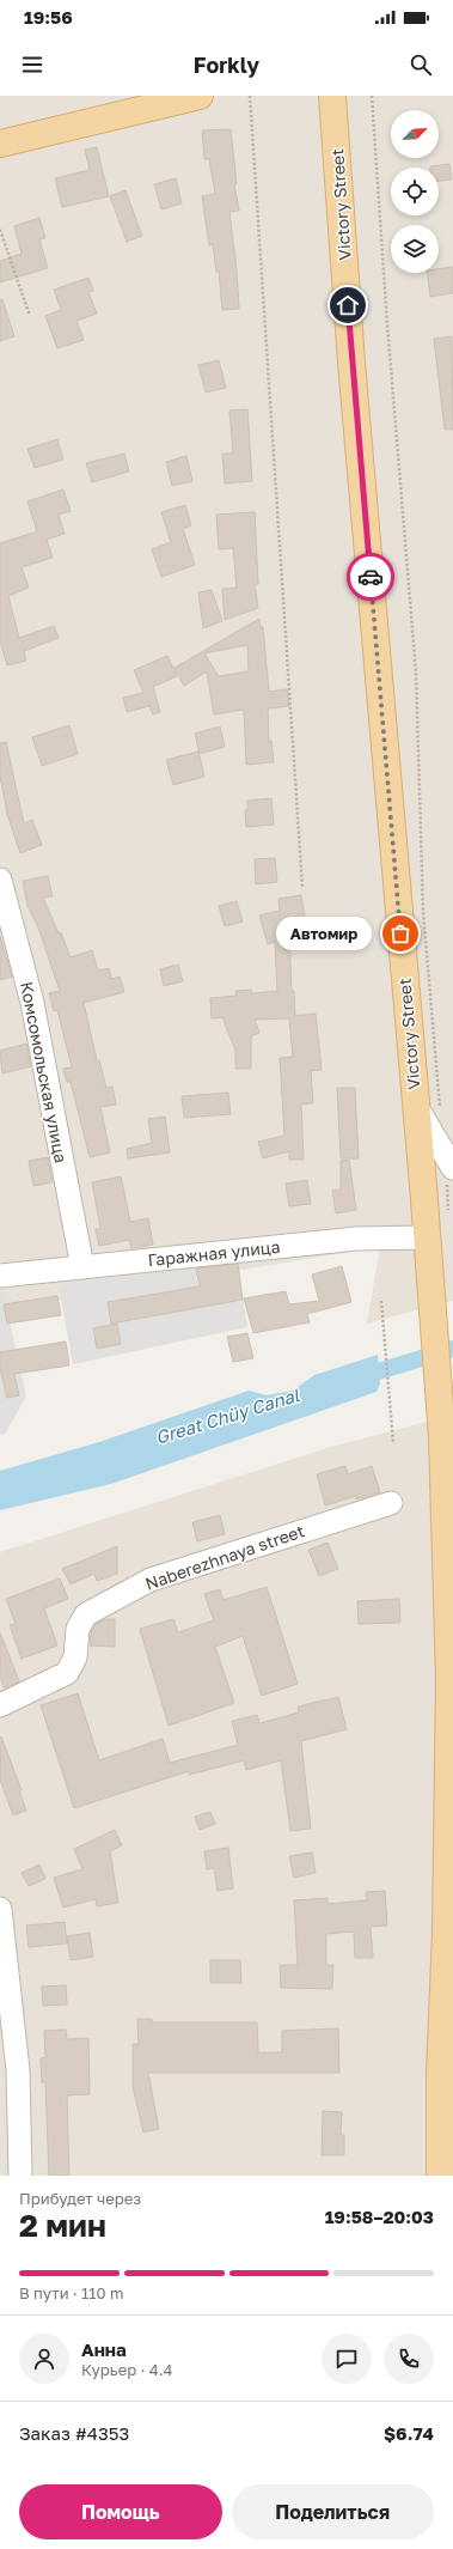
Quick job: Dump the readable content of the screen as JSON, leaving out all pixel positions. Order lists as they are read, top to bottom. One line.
{"streets":{"main road":["Victory Street"],"street":["Комсомольская улица","Гаражная улица","Naberezhnaya street"]},"crossings":[["Victory Street","Гаражная улица"],["Комсомольская улица","Гаражная улица"]],"water":["Great Chüy Canal"],"places":["Автомир"],"north":"top right","page":{"status":"19:56","header":"Forkly","bubble":"Автомир","heading":["2 мин","Прибудет через","19:58–20:03"],"panel":["Анна","Курьер · 4.4","Заказ #4353","$6.74"],"bar":"В пути · 110 m","buttons":["Помощь","Поделиться"]}}
